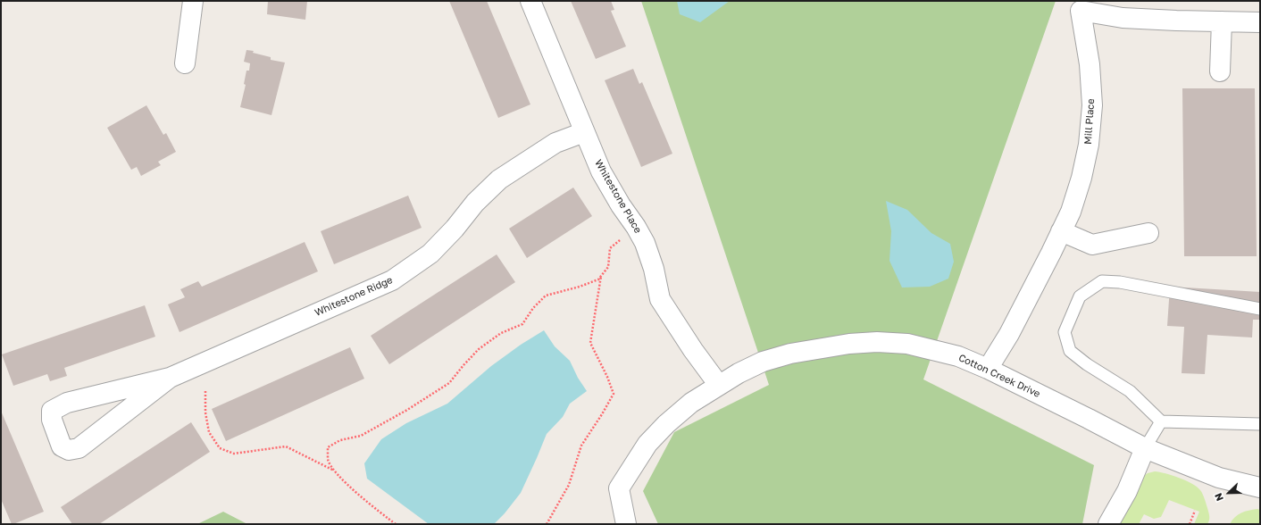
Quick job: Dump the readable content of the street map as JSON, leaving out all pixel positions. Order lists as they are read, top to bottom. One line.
{"streets":{"street":["Mill Place","Whitestone Place","Whitestone Ridge","Cotton Creek Drive"]},"crossings":[["Mill Place","Cotton Creek Drive"],["Whitestone Place","Whitestone Ridge"],["Whitestone Place","Cotton Creek Drive"]],"north":"bottom left"}
